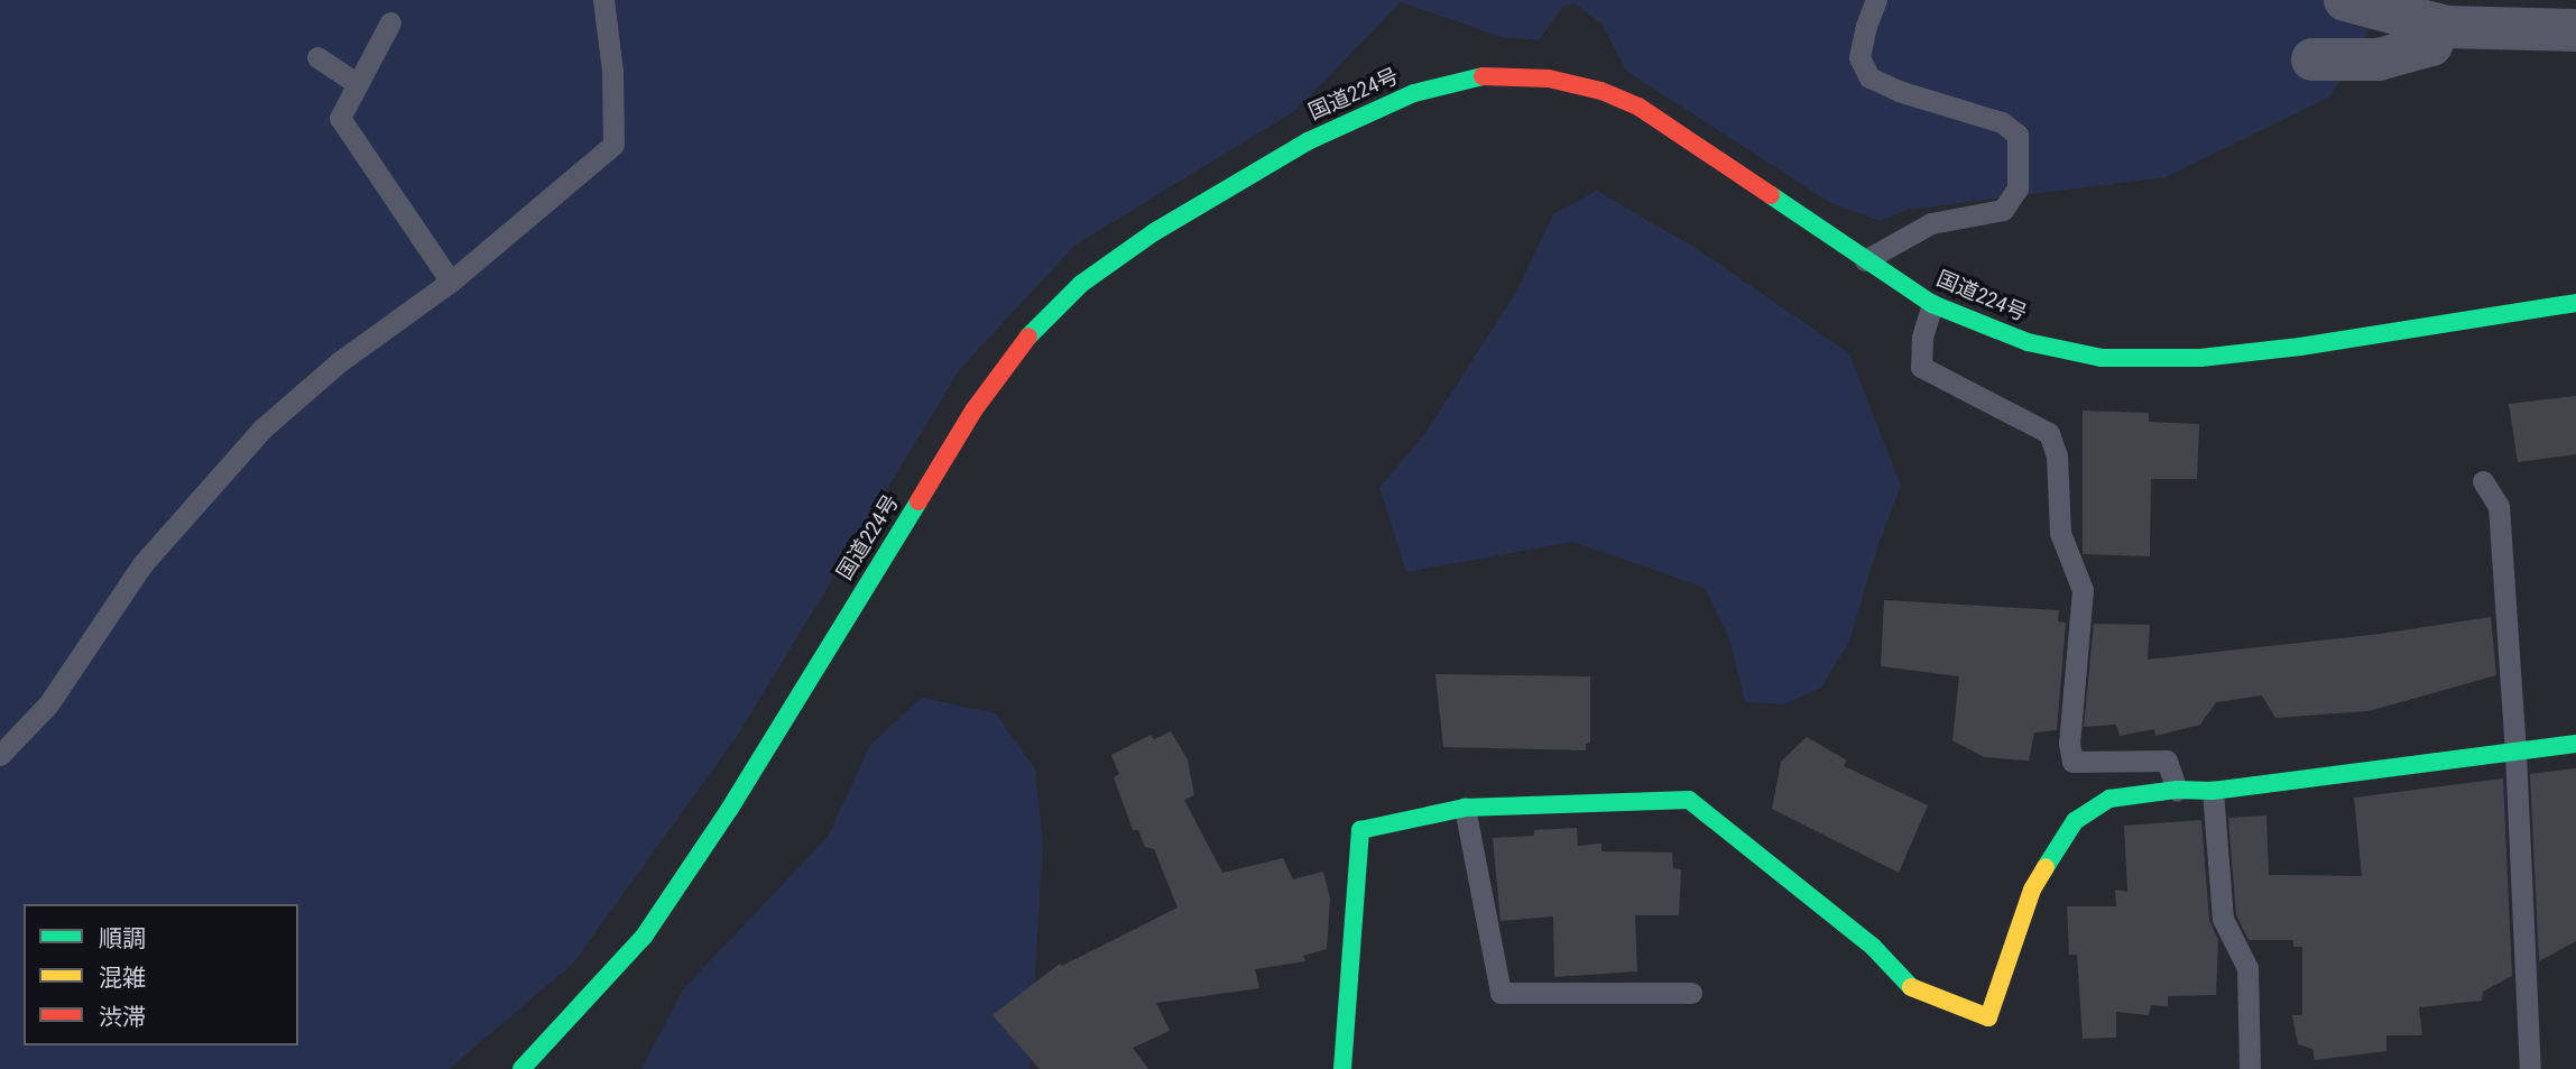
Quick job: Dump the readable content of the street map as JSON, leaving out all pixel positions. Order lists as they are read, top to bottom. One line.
{"streets":{"main road":["国道224号"]},"legend":["順調","混雑","渋滞"]}
